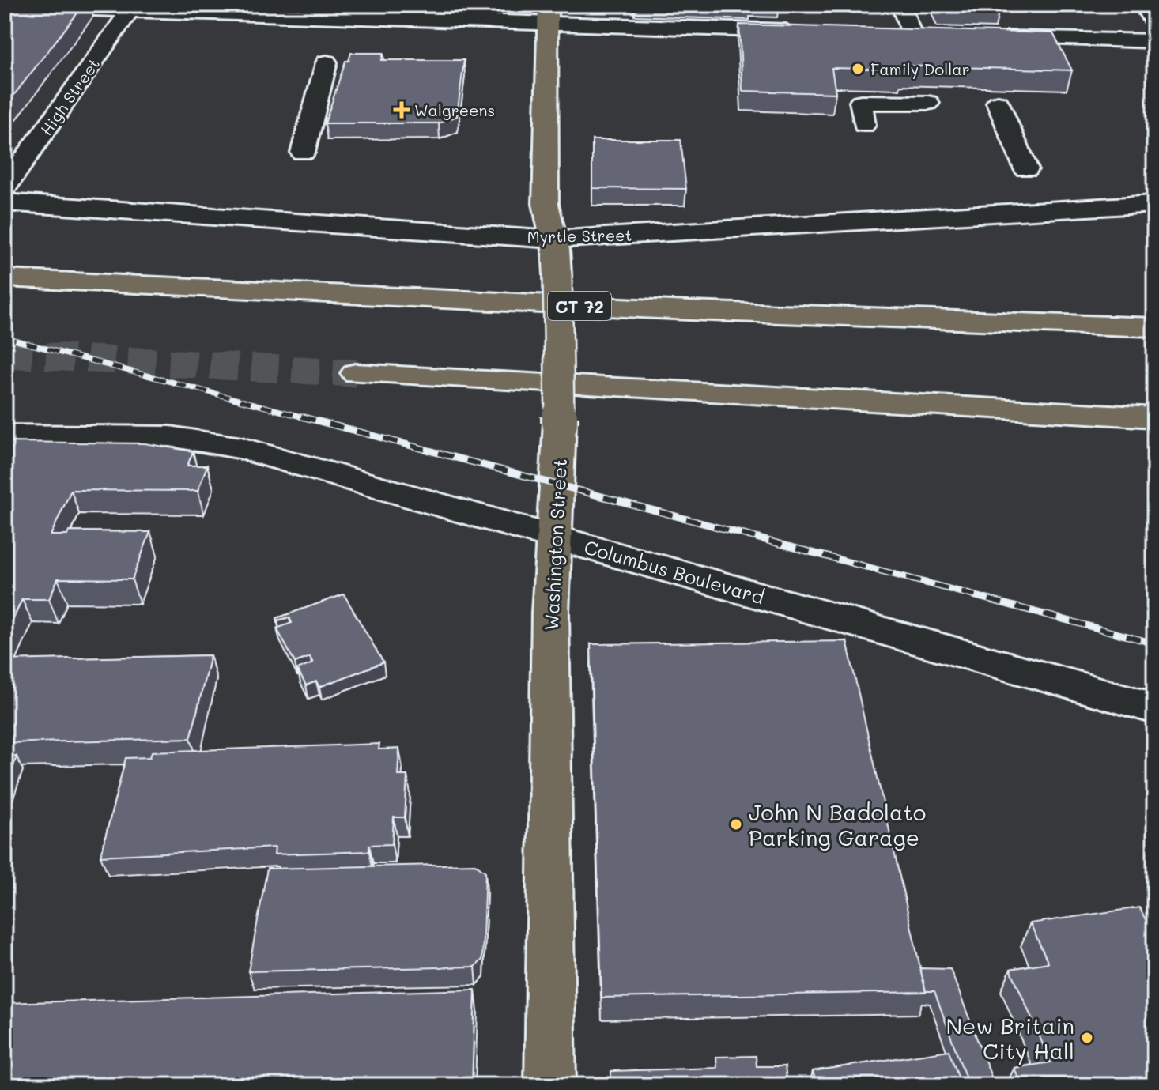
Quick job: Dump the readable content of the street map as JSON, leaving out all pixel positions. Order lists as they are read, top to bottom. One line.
{"streets":{"main road":["CT 72","Washington Street"],"street":["High Street","Myrtle Street","Columbus Boulevard"]},"crossings":[["Myrtle Street","Washington Street"],["Washington Street","Columbus Boulevard"]],"places":{"other":["Family Dollar","John N Badolato Parking Garage","New Britain City Hall"],"health":["Walgreens"]}}
